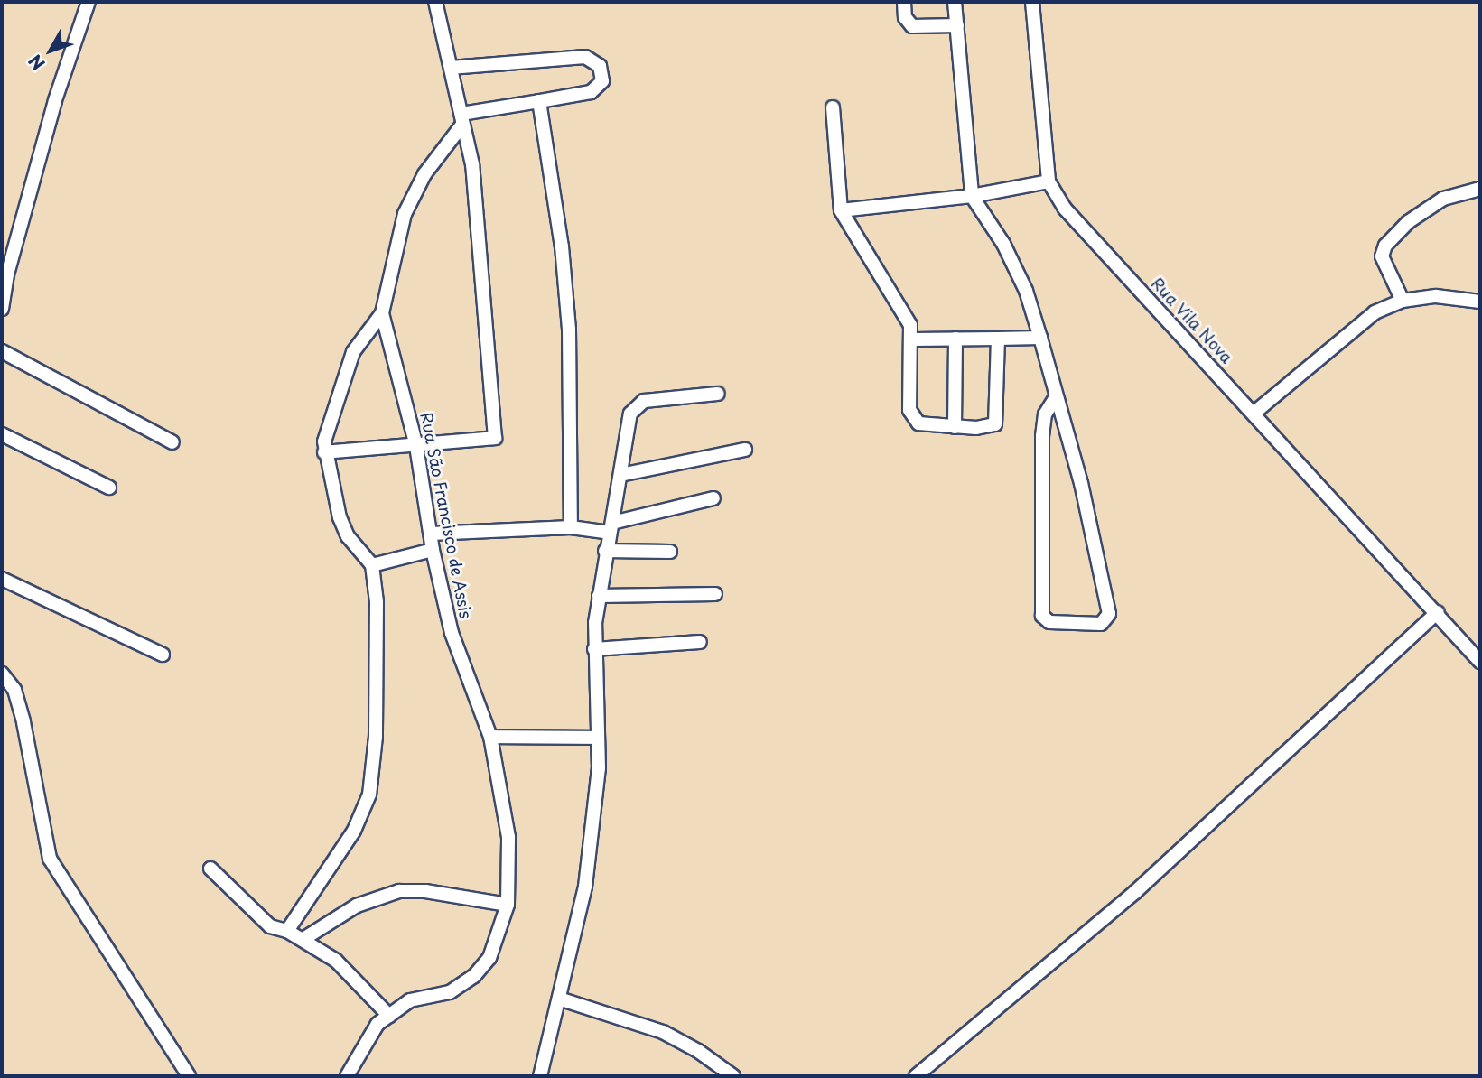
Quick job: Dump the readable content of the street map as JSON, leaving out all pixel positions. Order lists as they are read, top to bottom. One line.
{"streets":{"street":["Rua Vila Nova","Rua São Francisco de Assis"]},"north":"bottom left"}
